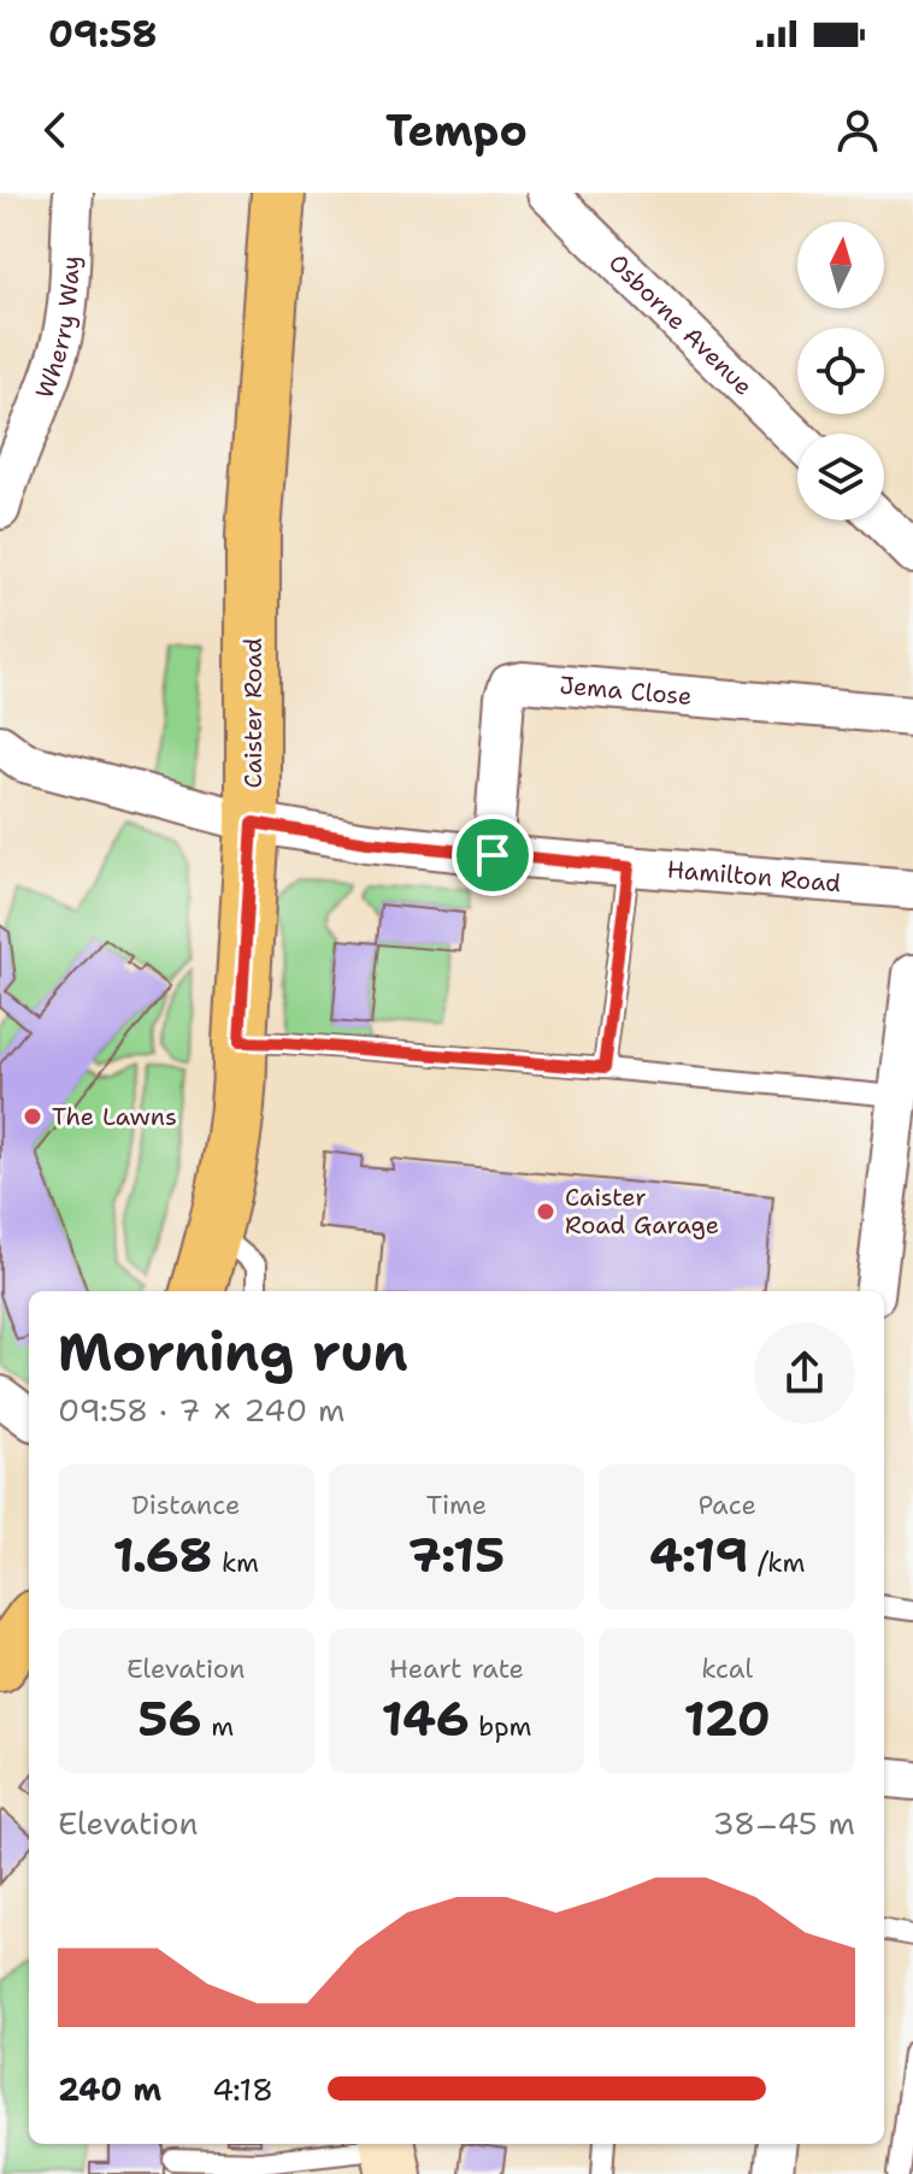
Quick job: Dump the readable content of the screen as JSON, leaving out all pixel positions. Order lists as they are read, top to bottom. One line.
{"streets":{"main road":["Caister Road"],"street":["Osborne Avenue","Wherry Way","Jema Close","Hamilton Road"]},"crossings":[["Jema Close","Hamilton Road"],["Caister Road","Hamilton Road"]],"places":["The Lawns","Caister Road Garage"],"north":"top","page":{"status":"09:58","header":"Tempo","heading":["Morning run","09:58 · 7 × 240 m"],"stats":[["Distance","1.68 km"],["Time","7:15"],["Pace","4:19 /km"],["Elevation","56 m"],["Heart rate","146 bpm"],["kcal","120"]],"chart":["Elevation","38–45 m"],"list":[{"name":"240 m","note":"4:18"}]}}
